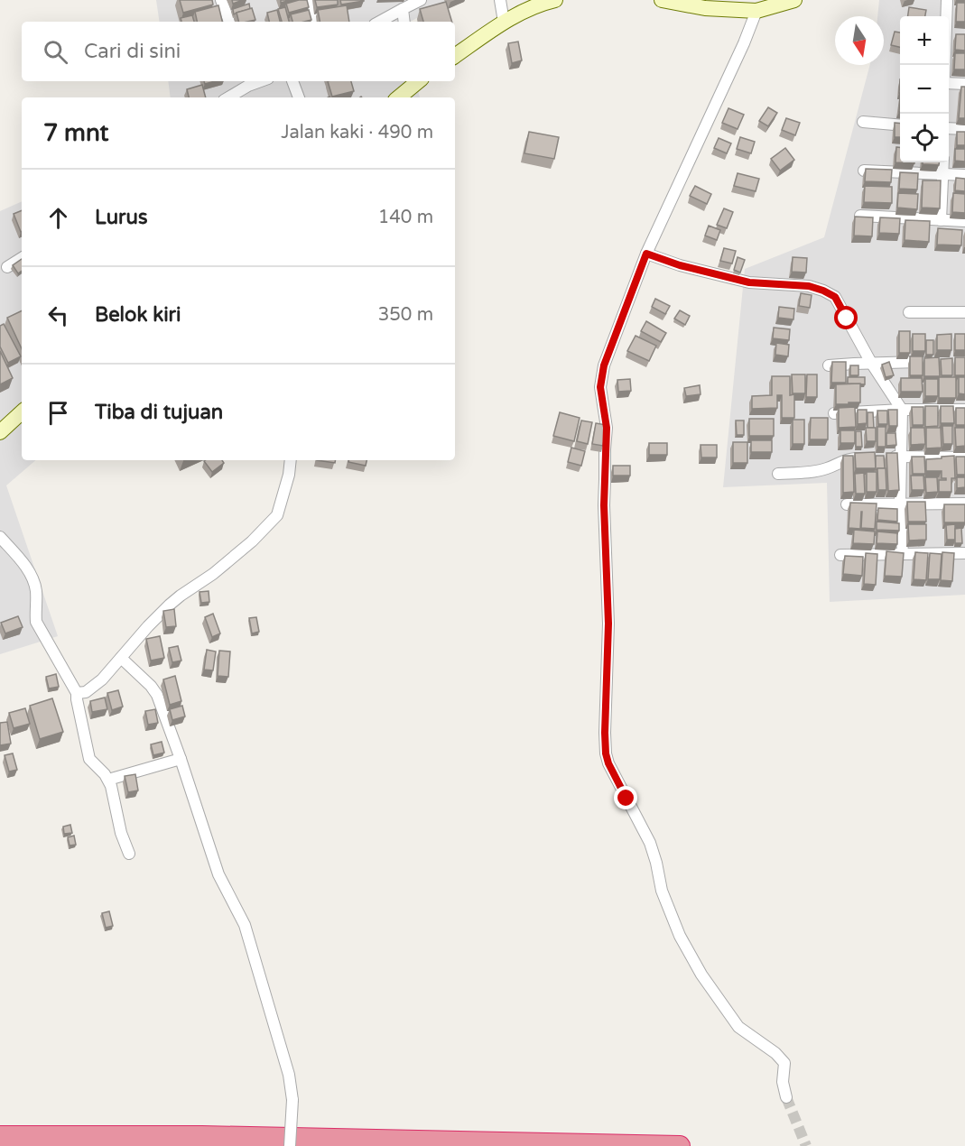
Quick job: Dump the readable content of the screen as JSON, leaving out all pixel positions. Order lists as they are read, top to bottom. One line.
{"north":"bottom","page":{"map_buttons":["+","−"],"search":"Cari di sini","heading":["7 mnt","Jalan kaki · 490 m"],"list":[["Lurus","140 m"],["Belok kiri","350 m"],"Tiba di tujuan"]}}
